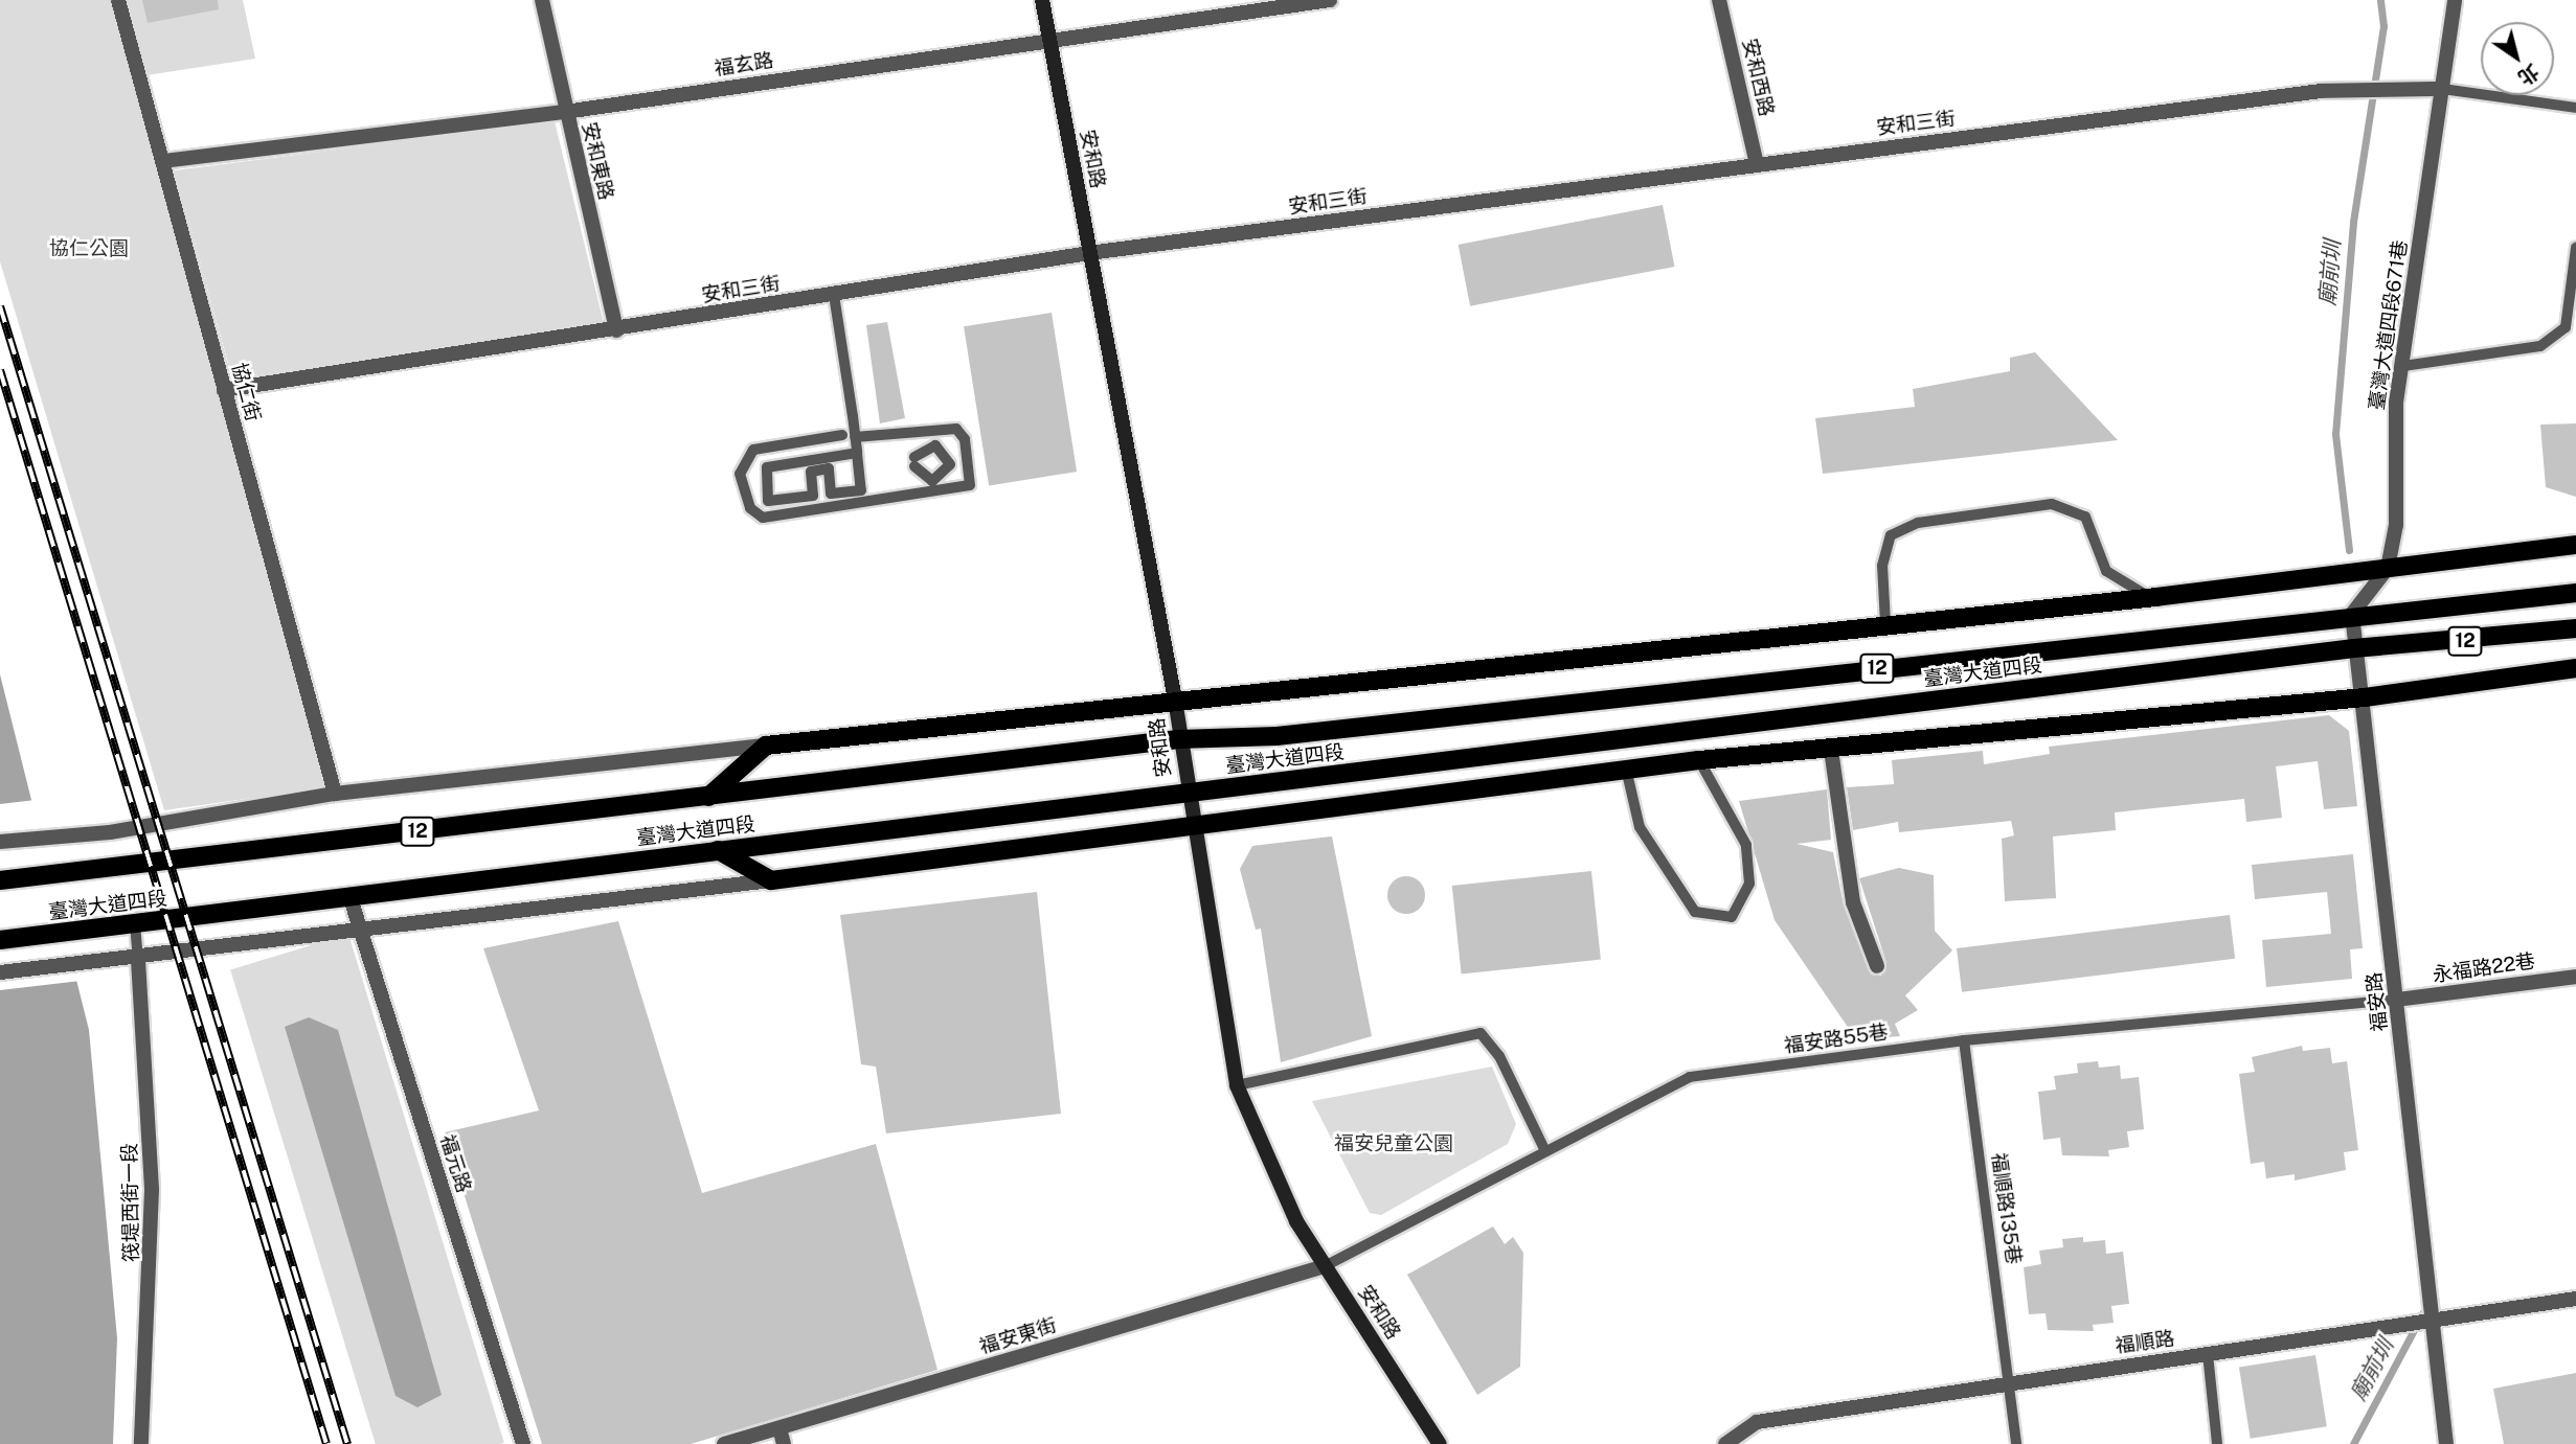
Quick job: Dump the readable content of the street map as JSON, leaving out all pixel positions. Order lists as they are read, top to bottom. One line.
{"streets":{"main road":["安和路","12","臺灣大道四段"],"street":["福玄路","安和西路","安和三街","安和東路","臺灣大道四段671巷","協仁街","永福路22巷","福安路","福元路","筏堤西街一段","福安東街","福順路"],"lane":["福安路55巷","福順路135巷"]},"crossings":[["福玄路","安和路"],["福玄路","安和東路"],["福玄路","協仁街"],["安和西路","安和三街"],["安和三街","安和路"],["安和三街","安和東路"],["安和三街","臺灣大道四段671巷"],["安和三街","協仁街"],["安和路","12"],["安和路","臺灣大道四段"],["安和路","福安路55巷"],["安和路","福安東街"],["臺灣大道四段671巷","12"],["12","福安路"],["臺灣大道四段","福安路"],["臺灣大道四段","福元路"],["永福路22巷","福安路"],["永福路22巷","福安路55巷"],["福安路","福安路55巷"],["福安路","福順路"],["福安路55巷","福順路135巷"],["福安路55巷","福安東街"],["福順路135巷","福順路"]],"water":["廟前圳"],"parks":["協仁公園","福安兒童公園"],"north":"bottom right"}
